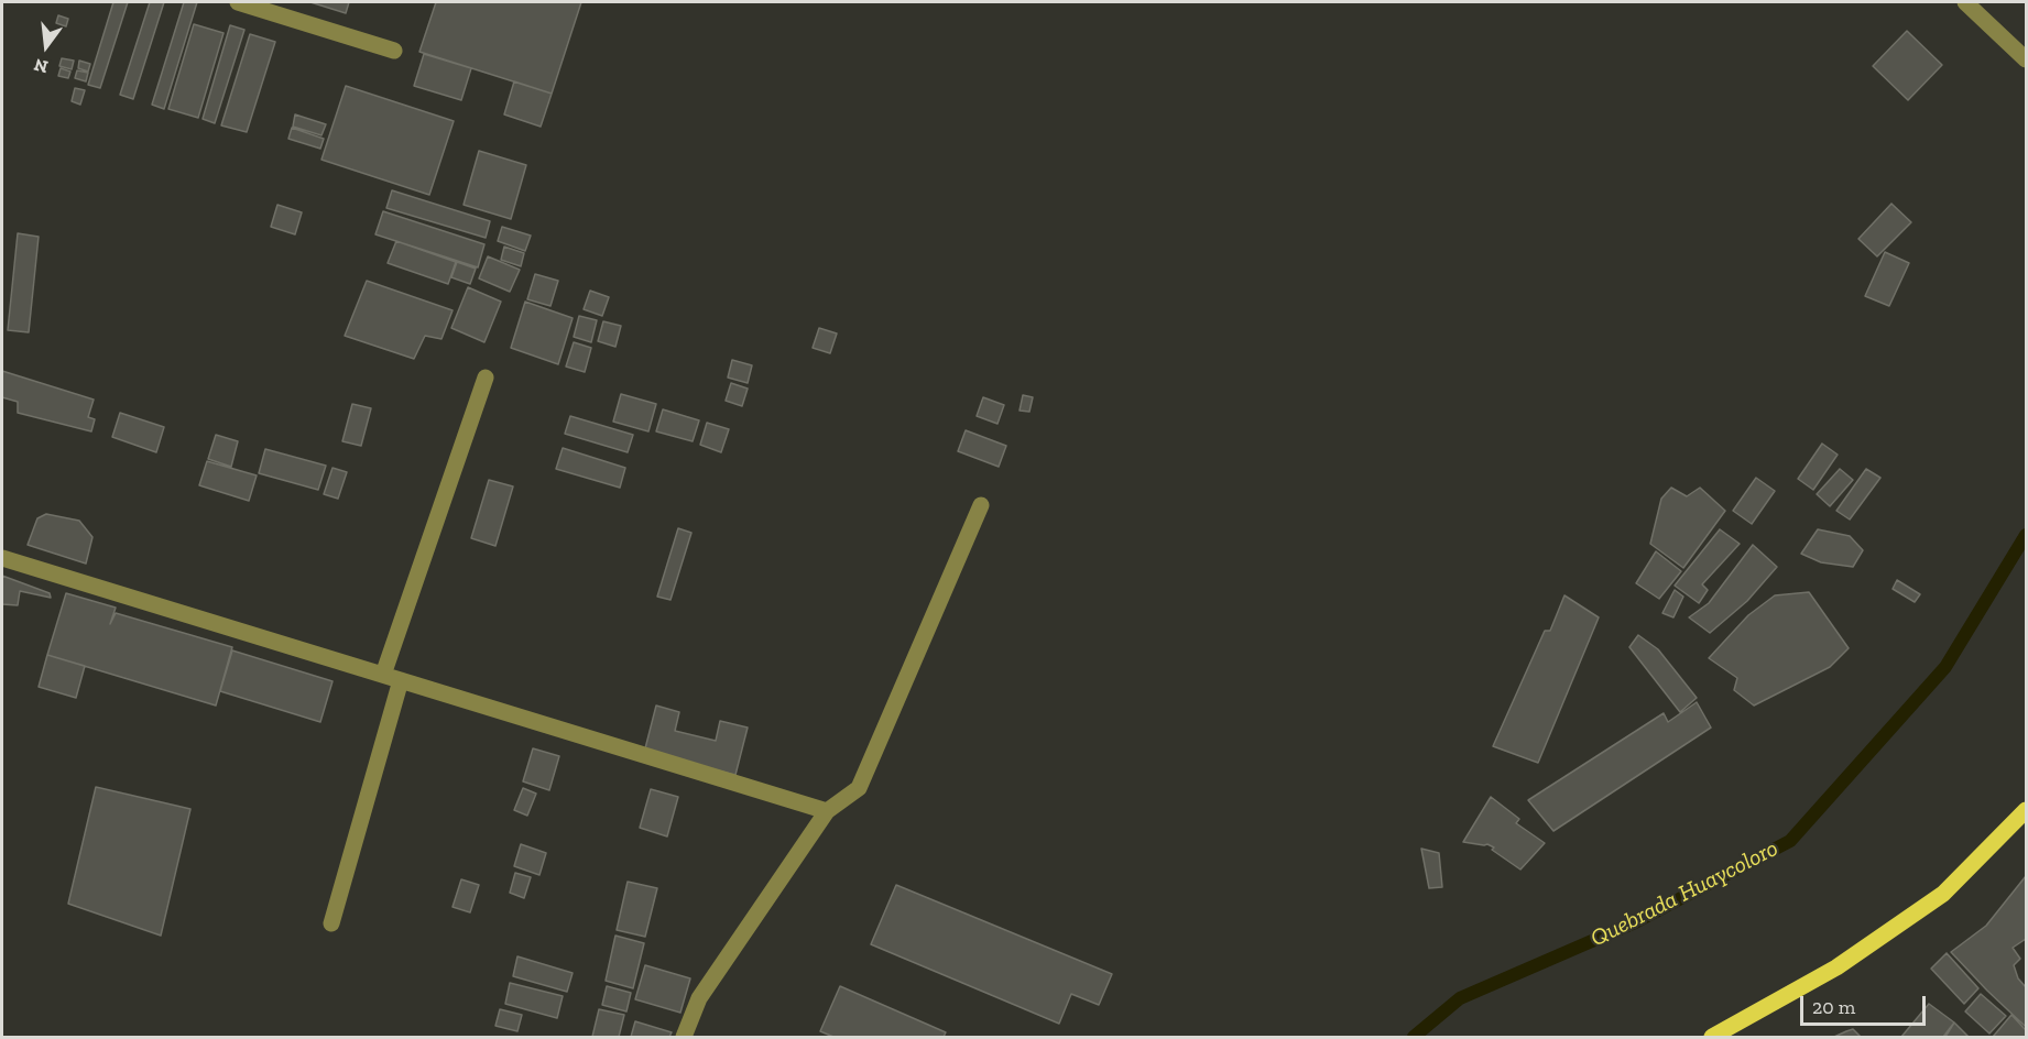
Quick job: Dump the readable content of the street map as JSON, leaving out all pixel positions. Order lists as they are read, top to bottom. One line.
{"water":["Quebrada Huaycoloro"],"scale_bar":"20 m","north":"bottom"}
